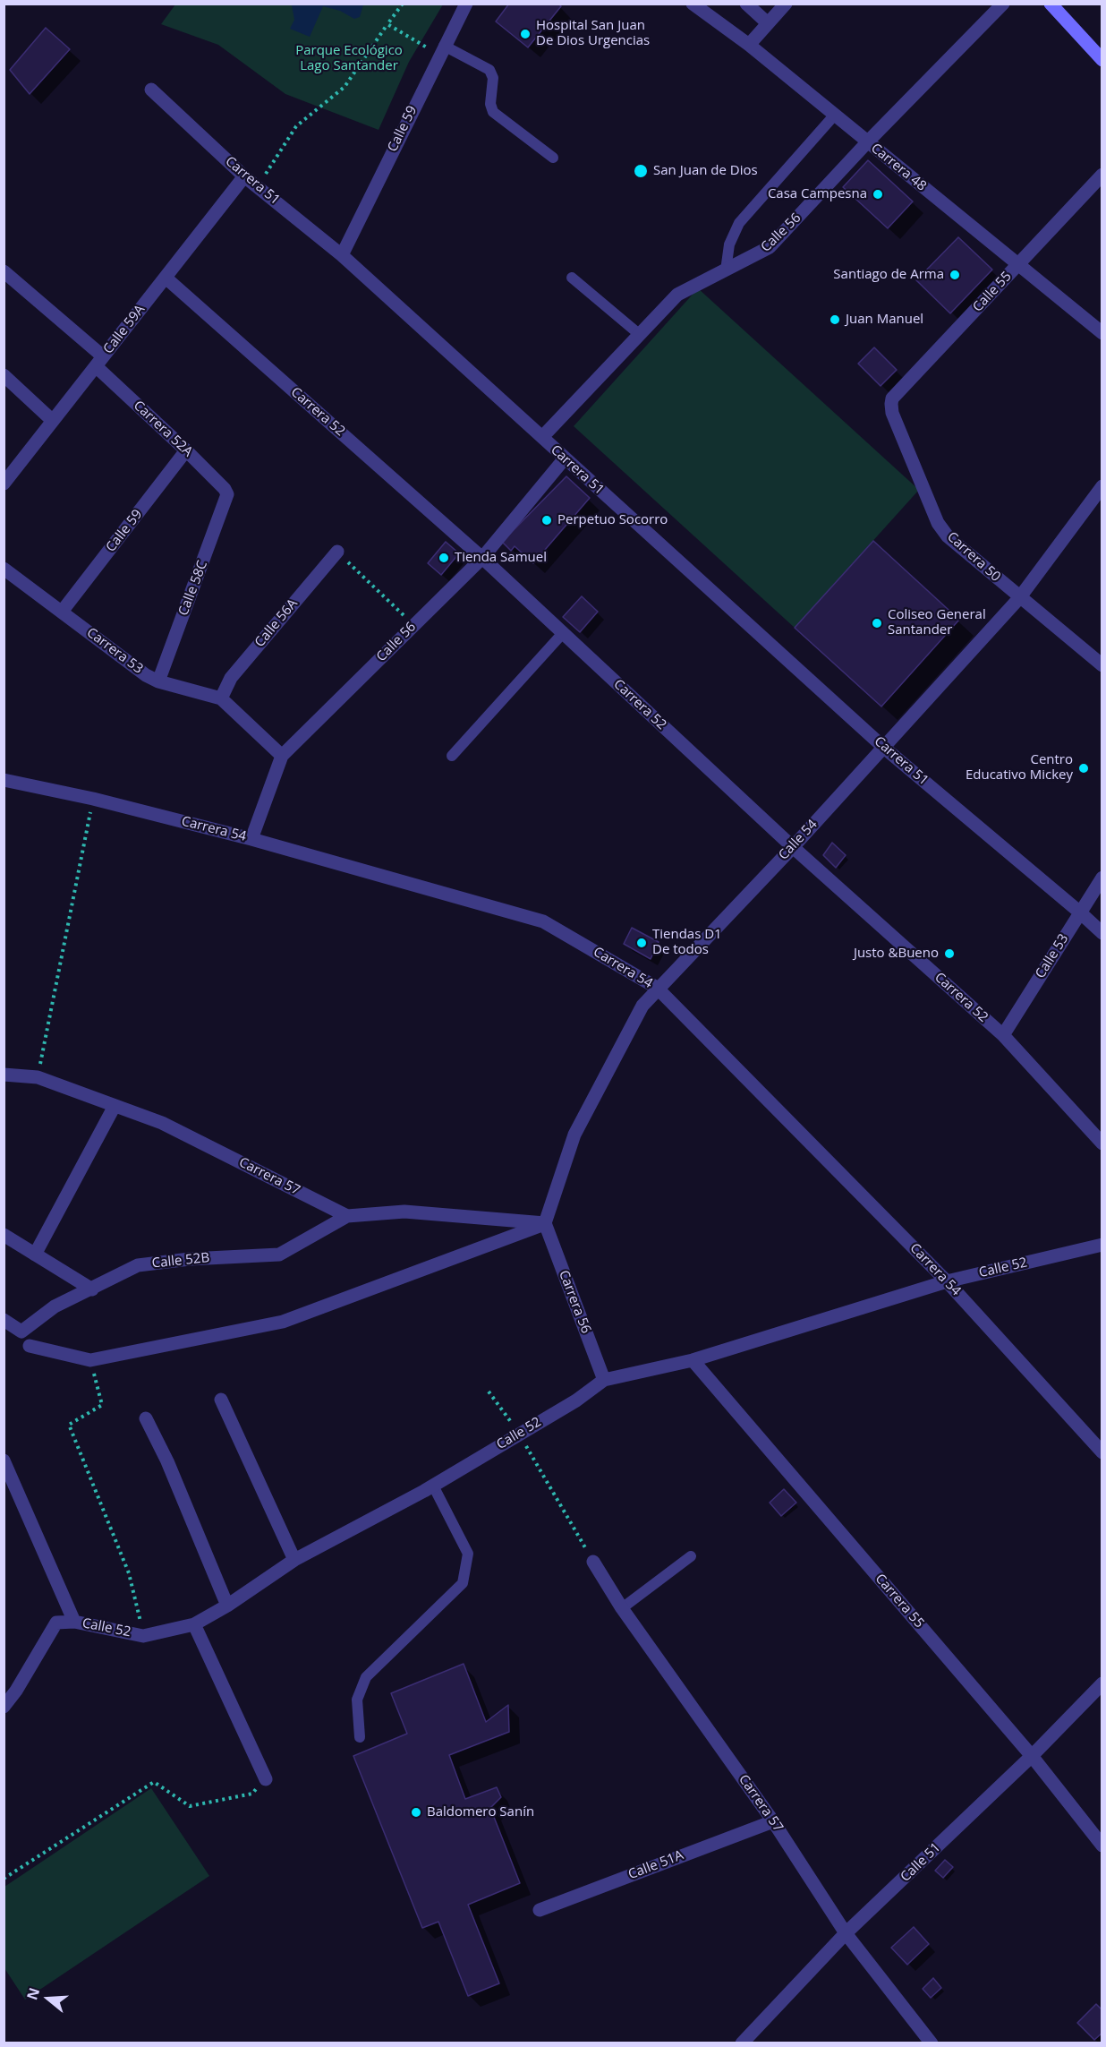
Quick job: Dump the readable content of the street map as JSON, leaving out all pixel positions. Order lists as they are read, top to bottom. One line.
{"streets":{"street":["Calle 59","Carrera 48","Carrera 51","Calle 56","Calle 55","Calle 59A","Carrera 52","Carrera 52A","Carrera 50","Calle 58C","Calle 56A","Carrera 53","Carrera 54","Calle 54","Calle 53","Carrera 57","Calle 52B","Calle 52","Carrera 56","Carrera 55","Calle 51","Calle 51A"]},"crossings":[["Calle 59","Carrera 51"],["Calle 59","Carrera 52A"],["Calle 59","Carrera 53"],["Carrera 48","Calle 56"],["Carrera 48","Calle 55"],["Carrera 51","Calle 56"],["Carrera 51","Calle 59A"],["Carrera 51","Calle 54"],["Carrera 51","Calle 53"],["Calle 56","Carrera 52"],["Calle 56","Carrera 53"],["Calle 56","Carrera 54"],["Calle 55","Carrera 50"],["Calle 59A","Carrera 52"],["Calle 59A","Carrera 52A"],["Carrera 52","Calle 54"],["Carrera 52","Calle 53"],["Carrera 52A","Calle 58C"],["Carrera 50","Calle 54"],["Calle 58C","Carrera 53"],["Calle 56A","Carrera 53"],["Carrera 54","Calle 54"],["Carrera 54","Calle 52"],["Calle 54","Carrera 56"],["Carrera 57","Calle 52B"],["Carrera 57","Calle 51"],["Carrera 57","Calle 51A"],["Calle 52","Carrera 56"],["Calle 52","Carrera 55"],["Carrera 55","Calle 51"]],"parks":["Parque Ecológico Lago Santander"],"places":["Hospital San Juan De Dios Urgencias","San Juan de Dios","Casa Campesna","Santiago de Arma","Juan Manuel","Perpetuo Socorro","Tienda Samuel","Coliseo General Santander","Centro Educativo Mickey","Tiendas D1 De todos","Justo &Bueno","Baldomero Sanín"],"north":"left"}
